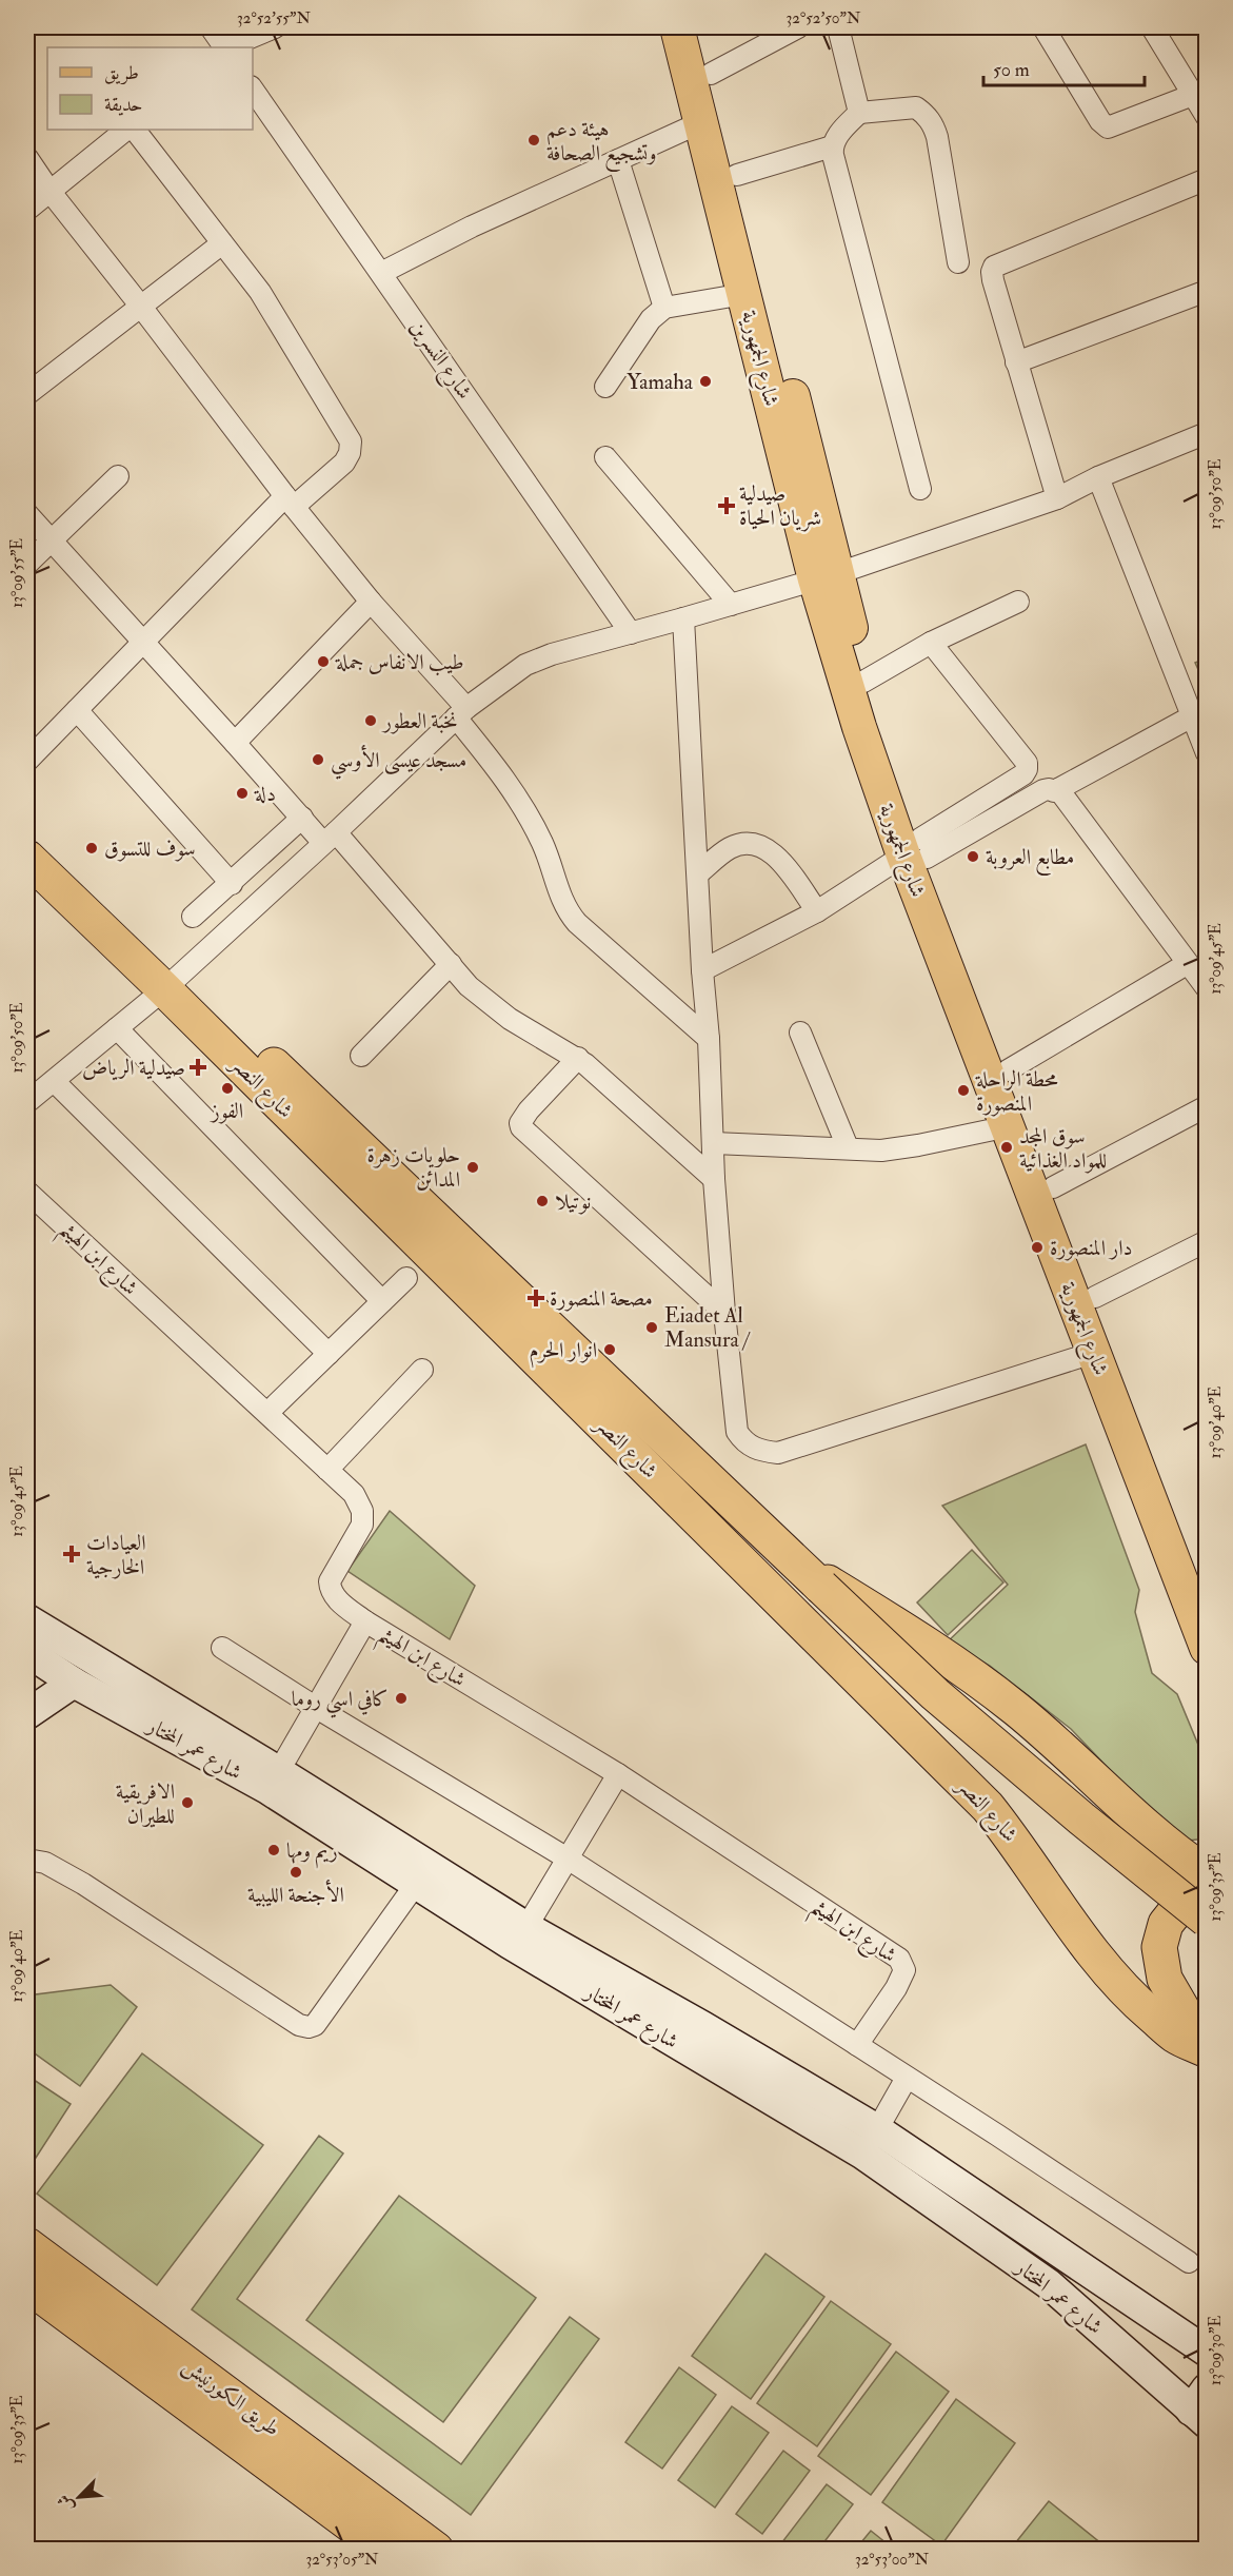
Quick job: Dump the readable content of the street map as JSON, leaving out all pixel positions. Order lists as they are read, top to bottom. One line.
{"streets":{"highway":["شارع النصر","طريق الكورنيش"],"main road":["شارع الجمهورية","شارع عمر المختار"],"street":["شارع النسرين","شارع ابن الهيثم"]},"places":{"other":["هيئة دعم وتشجيع الصحافة","Yamaha","طيب الانفاس جملة","نخبة العطور","مسجد عيسى الأوسي","دلة","سوف للتسوق","مطابع العروبة","الفوز","محطة الراحلة المنصورة","سوق المجد للمواد الغذائية","حلويات زهرة المدائن","نوتيلا","دار المنصورة","Eiadet Al Mansura /","انوار الحرم","كافي اسي روما","الافريقية للطيران","ريم ومها","الأجنحة الليبية"],"health":["صيدلية شريان الحياة","صيدلية الرياض","مصحة المنصورة","العيادات الخارجية"]},"legend":["طريق","حديقة"],"scale_bar":"50 m","north":"bottom left","coordinates":["32°52'55\"N","32°52'50\"N","13°09'50\"E","13°09'55\"E","13°09'45\"E","13°09'40\"E","13°09'35\"E","13°09'30\"E","32°53'05\"N","32°53'00\"N"]}
